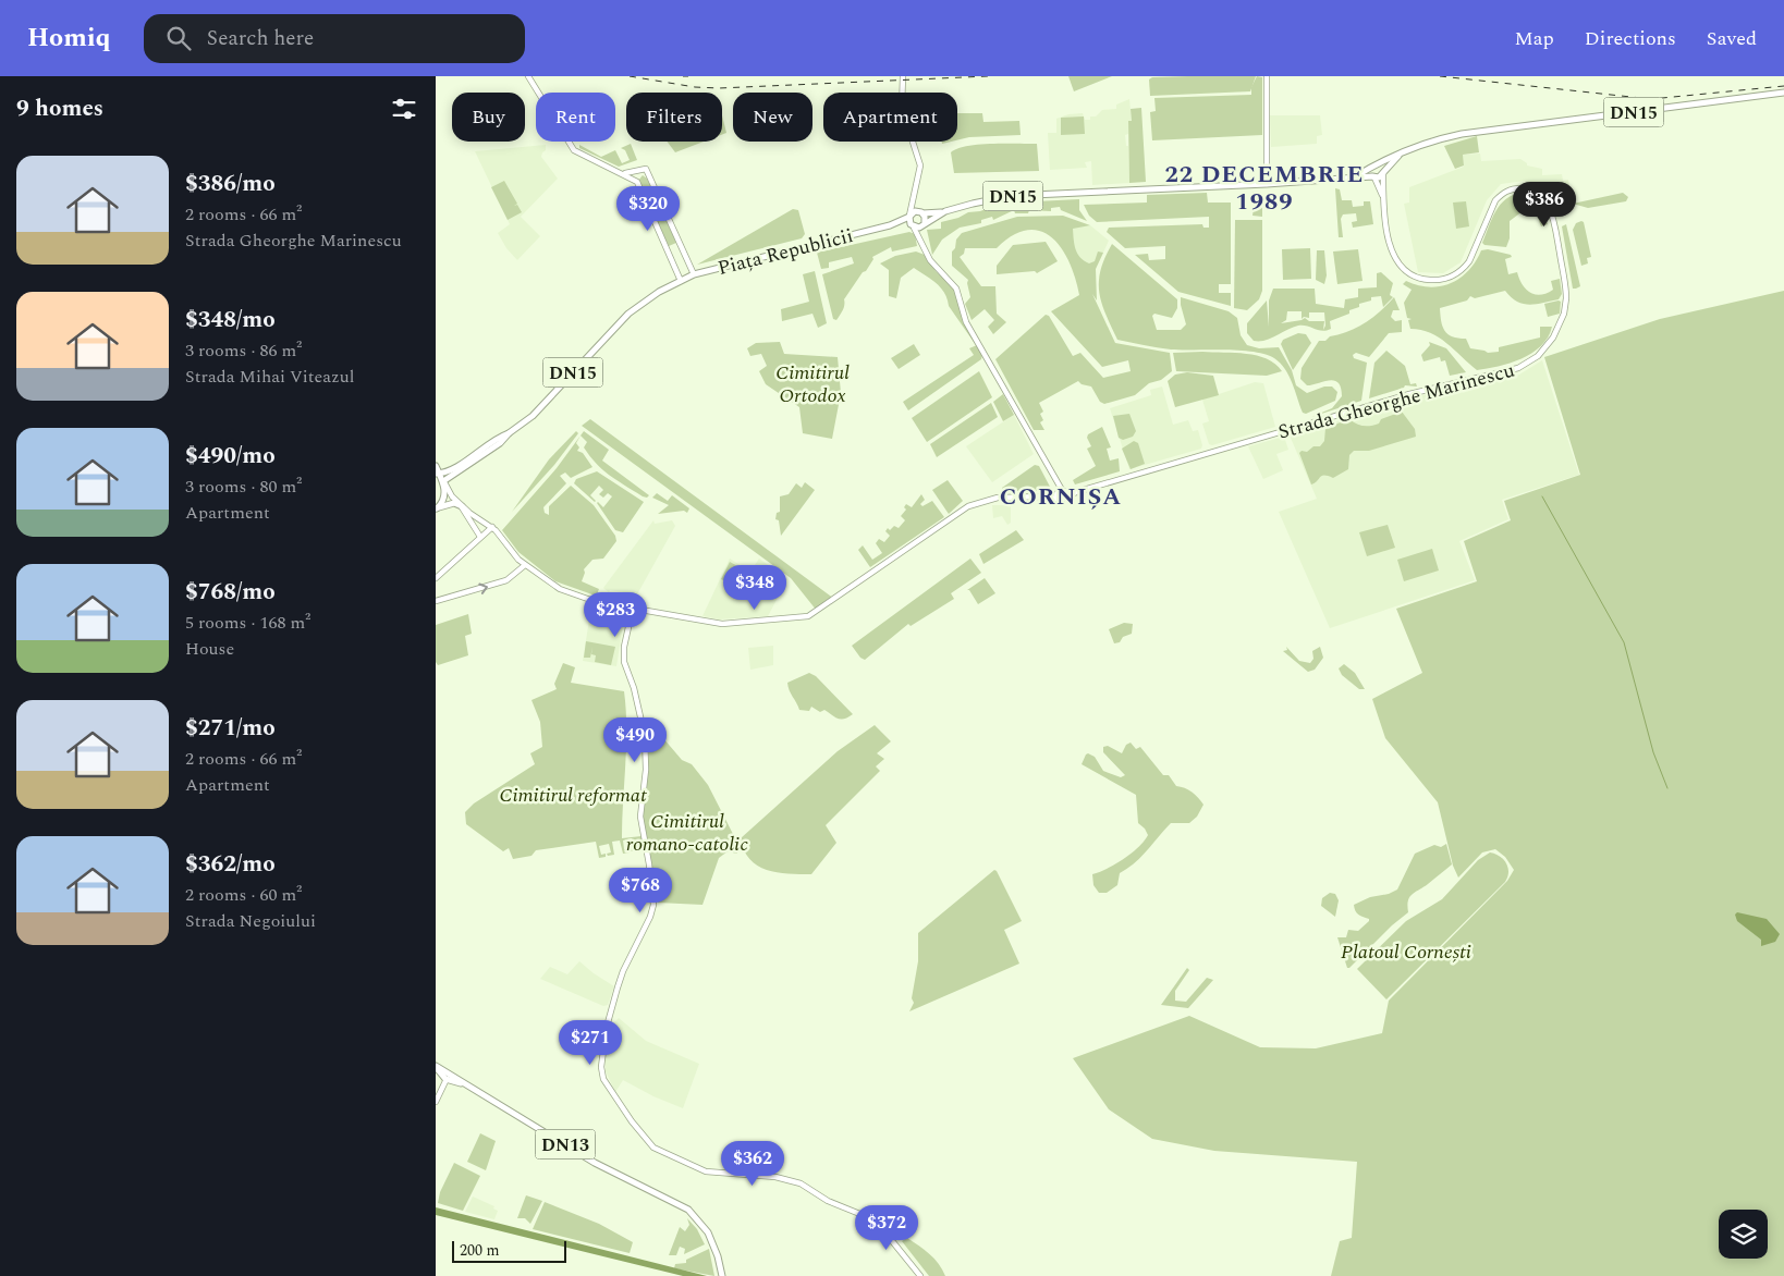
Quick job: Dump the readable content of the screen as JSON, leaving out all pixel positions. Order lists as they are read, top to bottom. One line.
{"streets":{"main road":["DN15","Piața Republicii","Strada Gheorghe Marinescu","DN13"]},"crossings":[["DN15","Piața Republicii"],["DN15","Strada Gheorghe Marinescu"]],"districts":["22 DECEMBRIE 1989","CORNIȘA"],"parks":["Cimitirul Ortodox","Cimitirul reformat","Cimitirul romano-catolic","Platoul Cornești"],"scale_bar":"200 m","page":{"header":"Homiq","search":"Search here","nav":["Map","Directions","Saved"],"heading":"9 homes","chip":["Buy","Rent","Filters","New","Apartment"],"list":[{"name":"$386/mo","note":"2 rooms · 66 m² · Strada Gheorghe Marinescu"},{"name":"$348/mo","note":"3 rooms · 86 m² · Strada Mihai Viteazul"},{"name":"$490/mo","note":"3 rooms · 80 m² · Apartment"},{"name":"$768/mo","note":"5 rooms · 168 m² · House"},{"name":"$271/mo","note":"2 rooms · 66 m² · Apartment"},{"name":"$362/mo","note":"2 rooms · 60 m² · Strada Negoiului"}],"price":["$386","$320","$348","$283","$490","$768","$271","$362","$372"],"scale":"200 m"}}
